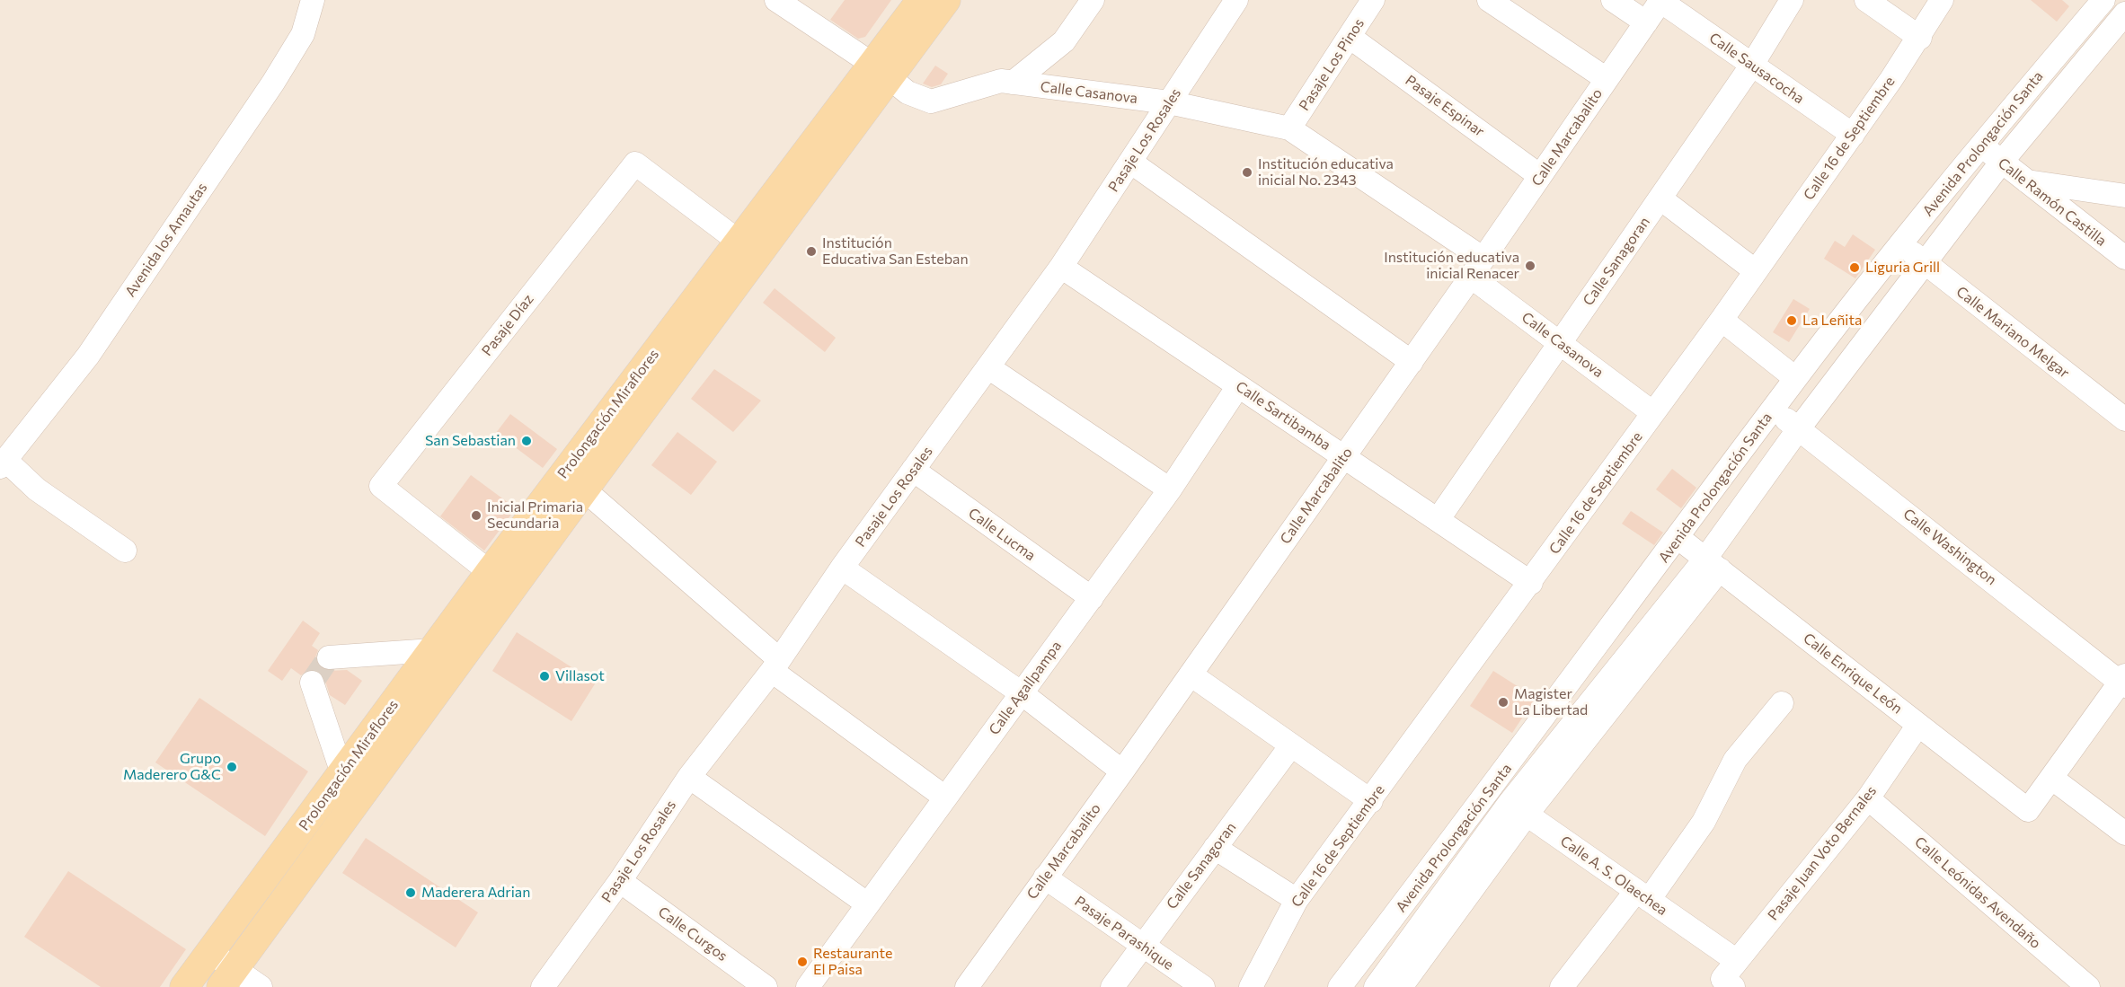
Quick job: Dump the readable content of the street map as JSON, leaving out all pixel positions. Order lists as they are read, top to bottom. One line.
{"streets":{"main road":["Prolongación Miraflores"],"street":["Pasaje Los Pinos","Calle Sausacocha","Calle Casanova","Pasaje Espinar","Calle Marcabalito","Calle 16 de Septiembre","Pasaje Los Rosales","Avenida Prolongación Santa","Calle Ramón Castilla","Avenida los Amautas","Calle Sanagoran","Pasaje Díaz","Calle Mariano Melgar","Calle Sartibamba","Calle Lucma","Calle Washington","Calle Enrique León","Calle Agallpampa","Pasaje Juan Voto Bernales","Calle A. S. Olaechea","Calle Leónidas Avendaño","Pasaje Parashique","Calle Curgos"]},"crossings":[["Pasaje Los Pinos","Calle Casanova"],["Pasaje Los Pinos","Pasaje Espinar"],["Calle Sausacocha","Calle Marcabalito"],["Calle Sausacocha","Calle 16 de Septiembre"],["Calle Sausacocha","Calle Sanagoran"],["Calle Casanova","Calle Marcabalito"],["Calle Casanova","Calle 16 de Septiembre"],["Calle Casanova","Pasaje Los Rosales"],["Calle Casanova","Calle Sanagoran"],["Calle Casanova","Prolongación Miraflores"],["Pasaje Espinar","Calle Marcabalito"],["Calle Marcabalito","Calle Sartibamba"],["Calle Marcabalito","Pasaje Parashique"],["Calle 16 de Septiembre","Calle Sartibamba"],["Pasaje Los Rosales","Calle Sartibamba"],["Pasaje Los Rosales","Calle Lucma"],["Pasaje Los Rosales","Calle Curgos"],["Avenida Prolongación Santa","Calle Ramón Castilla"],["Avenida Prolongación Santa","Calle Mariano Melgar"],["Avenida Prolongación Santa","Calle Washington"],["Avenida Prolongación Santa","Calle Enrique León"],["Avenida Prolongación Santa","Calle A. S. Olaechea"],["Calle Sanagoran","Calle Sartibamba"],["Calle Sanagoran","Pasaje Parashique"],["Pasaje Díaz","Prolongación Miraflores"],["Calle Sartibamba","Calle Agallpampa"],["Calle Lucma","Calle Agallpampa"],["Calle Enrique León","Pasaje Juan Voto Bernales"],["Pasaje Juan Voto Bernales","Calle A. S. Olaechea"],["Pasaje Juan Voto Bernales","Calle Leónidas Avendaño"]],"places":["Institución educativa inicial No. 2343","Institución Educativa San Esteban","Institución educativa inicial Renacer","Liguria Grill","La Leñita","San Sebastian","Inicial Primaria Secundaria","Villasot","Magister La Libertad","Grupo Maderero G&C","Maderera Adrian","Restaurante El Paisa"]}
